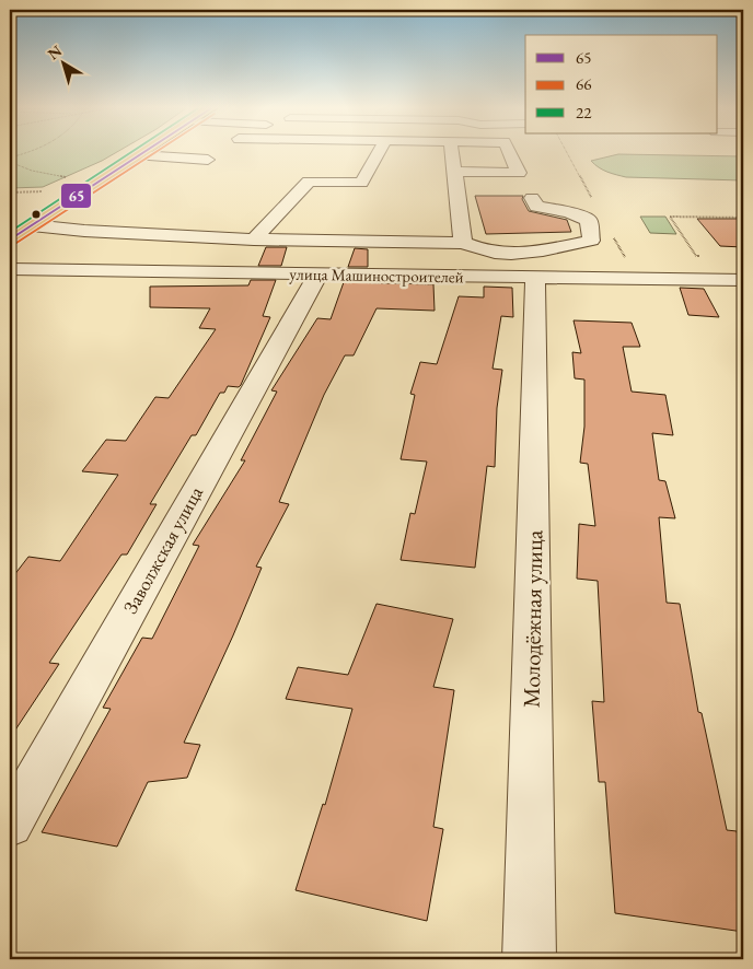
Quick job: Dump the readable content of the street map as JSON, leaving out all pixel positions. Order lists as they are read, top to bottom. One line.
{"streets":{"street":["улица Машиностроителей","Заволжская улица","Молодёжная улица"]},"crossings":[["улица Машиностроителей","Заволжская улица"],["улица Машиностроителей","Молодёжная улица"]],"lines":["transit line 65","transit line 66","transit line 22"],"legend":["65","66","22"],"north":"top left"}
